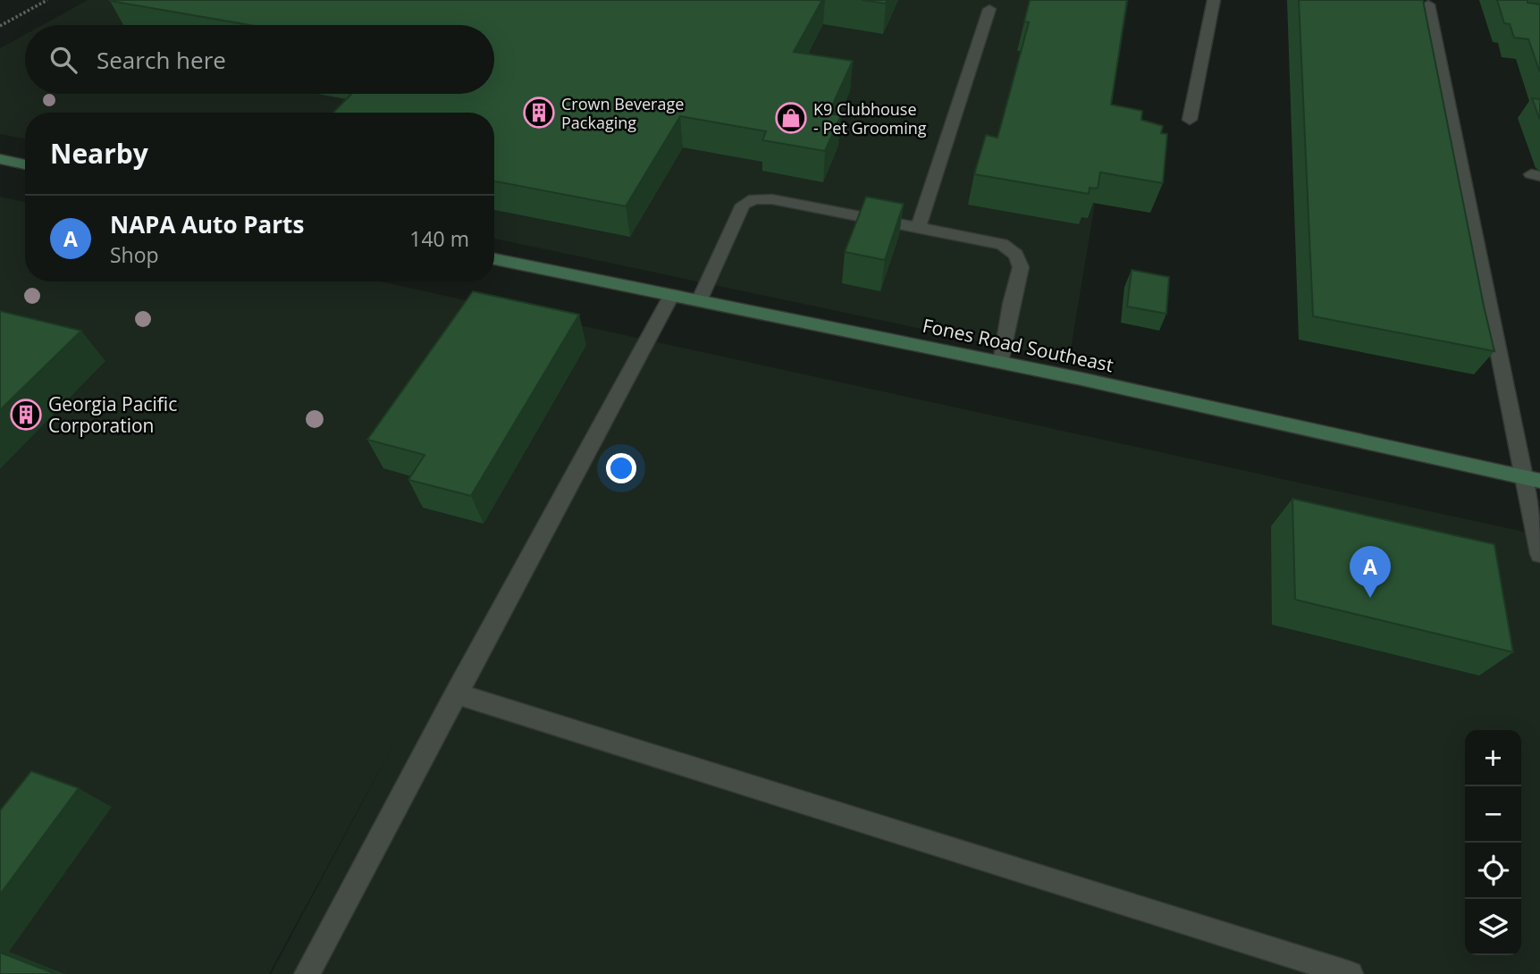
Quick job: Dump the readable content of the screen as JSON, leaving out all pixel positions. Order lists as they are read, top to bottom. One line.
{"streets":{"street":["Fones Road Southeast"]},"places":{"building":["Crown Beverage Packaging","Georgia Pacific Corporation"],"shop":["K9 Clubhouse - Pet Grooming"]},"page":{"search":"Search here","heading":"Nearby","list":[{"mark":"A","name":"NAPA Auto Parts","note":"Shop","value":"140 m"}],"pins":"A","map_buttons":["+","−"]}}
